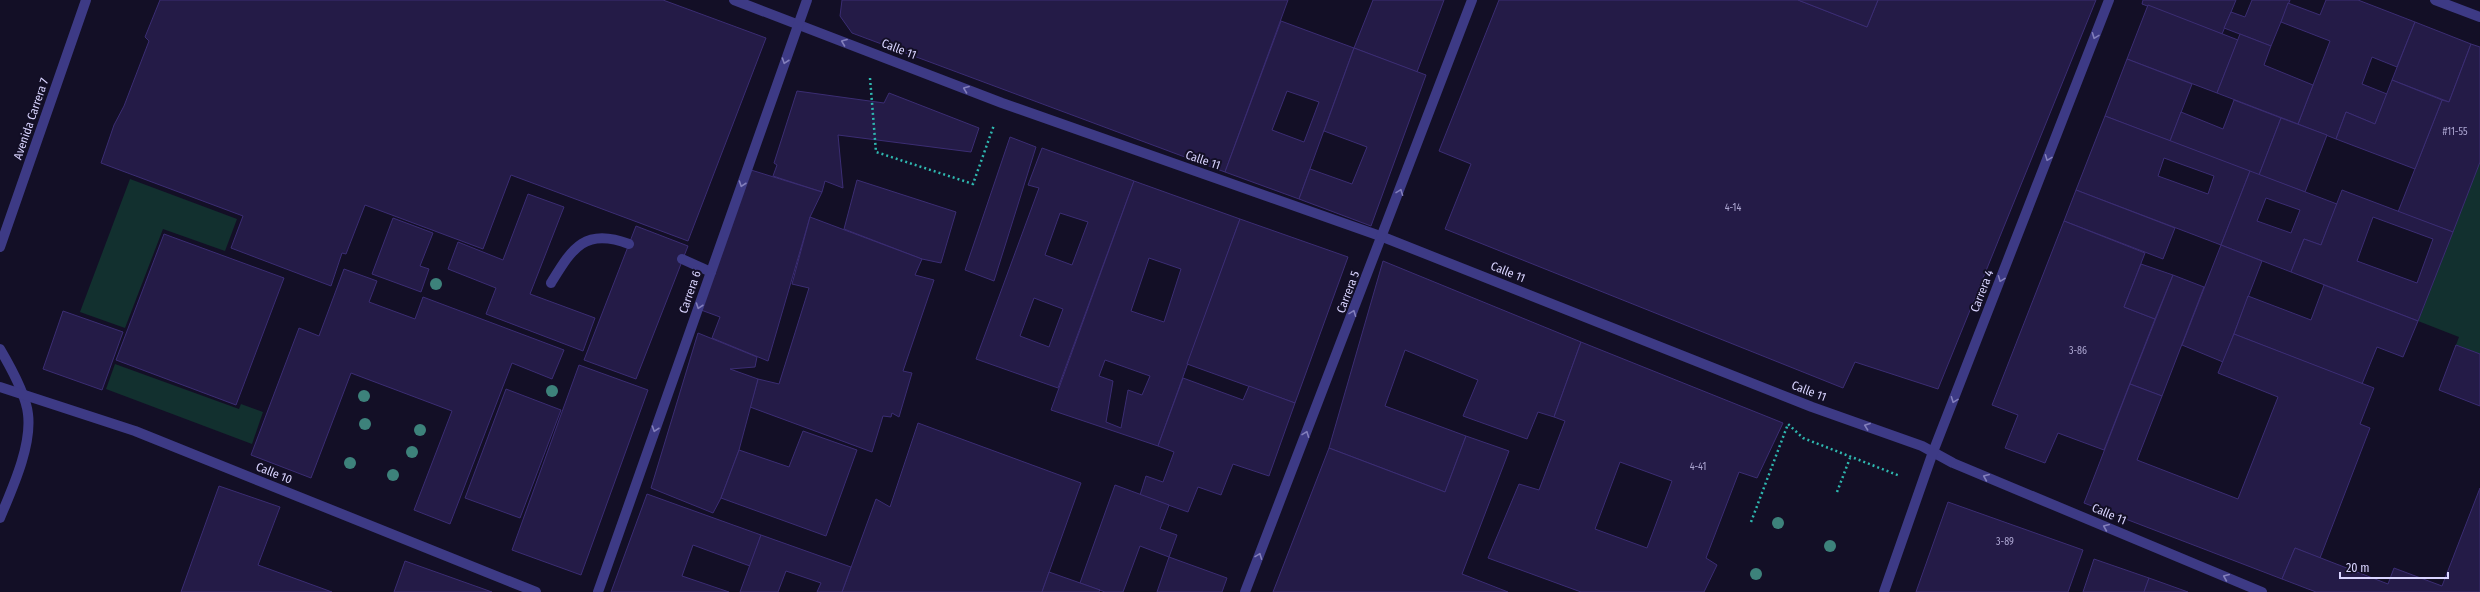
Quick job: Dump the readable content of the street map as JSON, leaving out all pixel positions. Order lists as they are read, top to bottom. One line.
{"streets":{"street":["Calle 11","Avenida Carrera 7","Carrera 4","Carrera 6","Carrera 5","Calle 10"]},"crossings":[["Calle 11","Carrera 4"],["Calle 11","Carrera 6"],["Calle 11","Carrera 5"]],"one_way":["Calle 11","Carrera 4","Carrera 6","Carrera 5"],"house_numbers":["#11-55","4-14","3-86","4-41","3-89"],"scale_bar":"20 m"}
